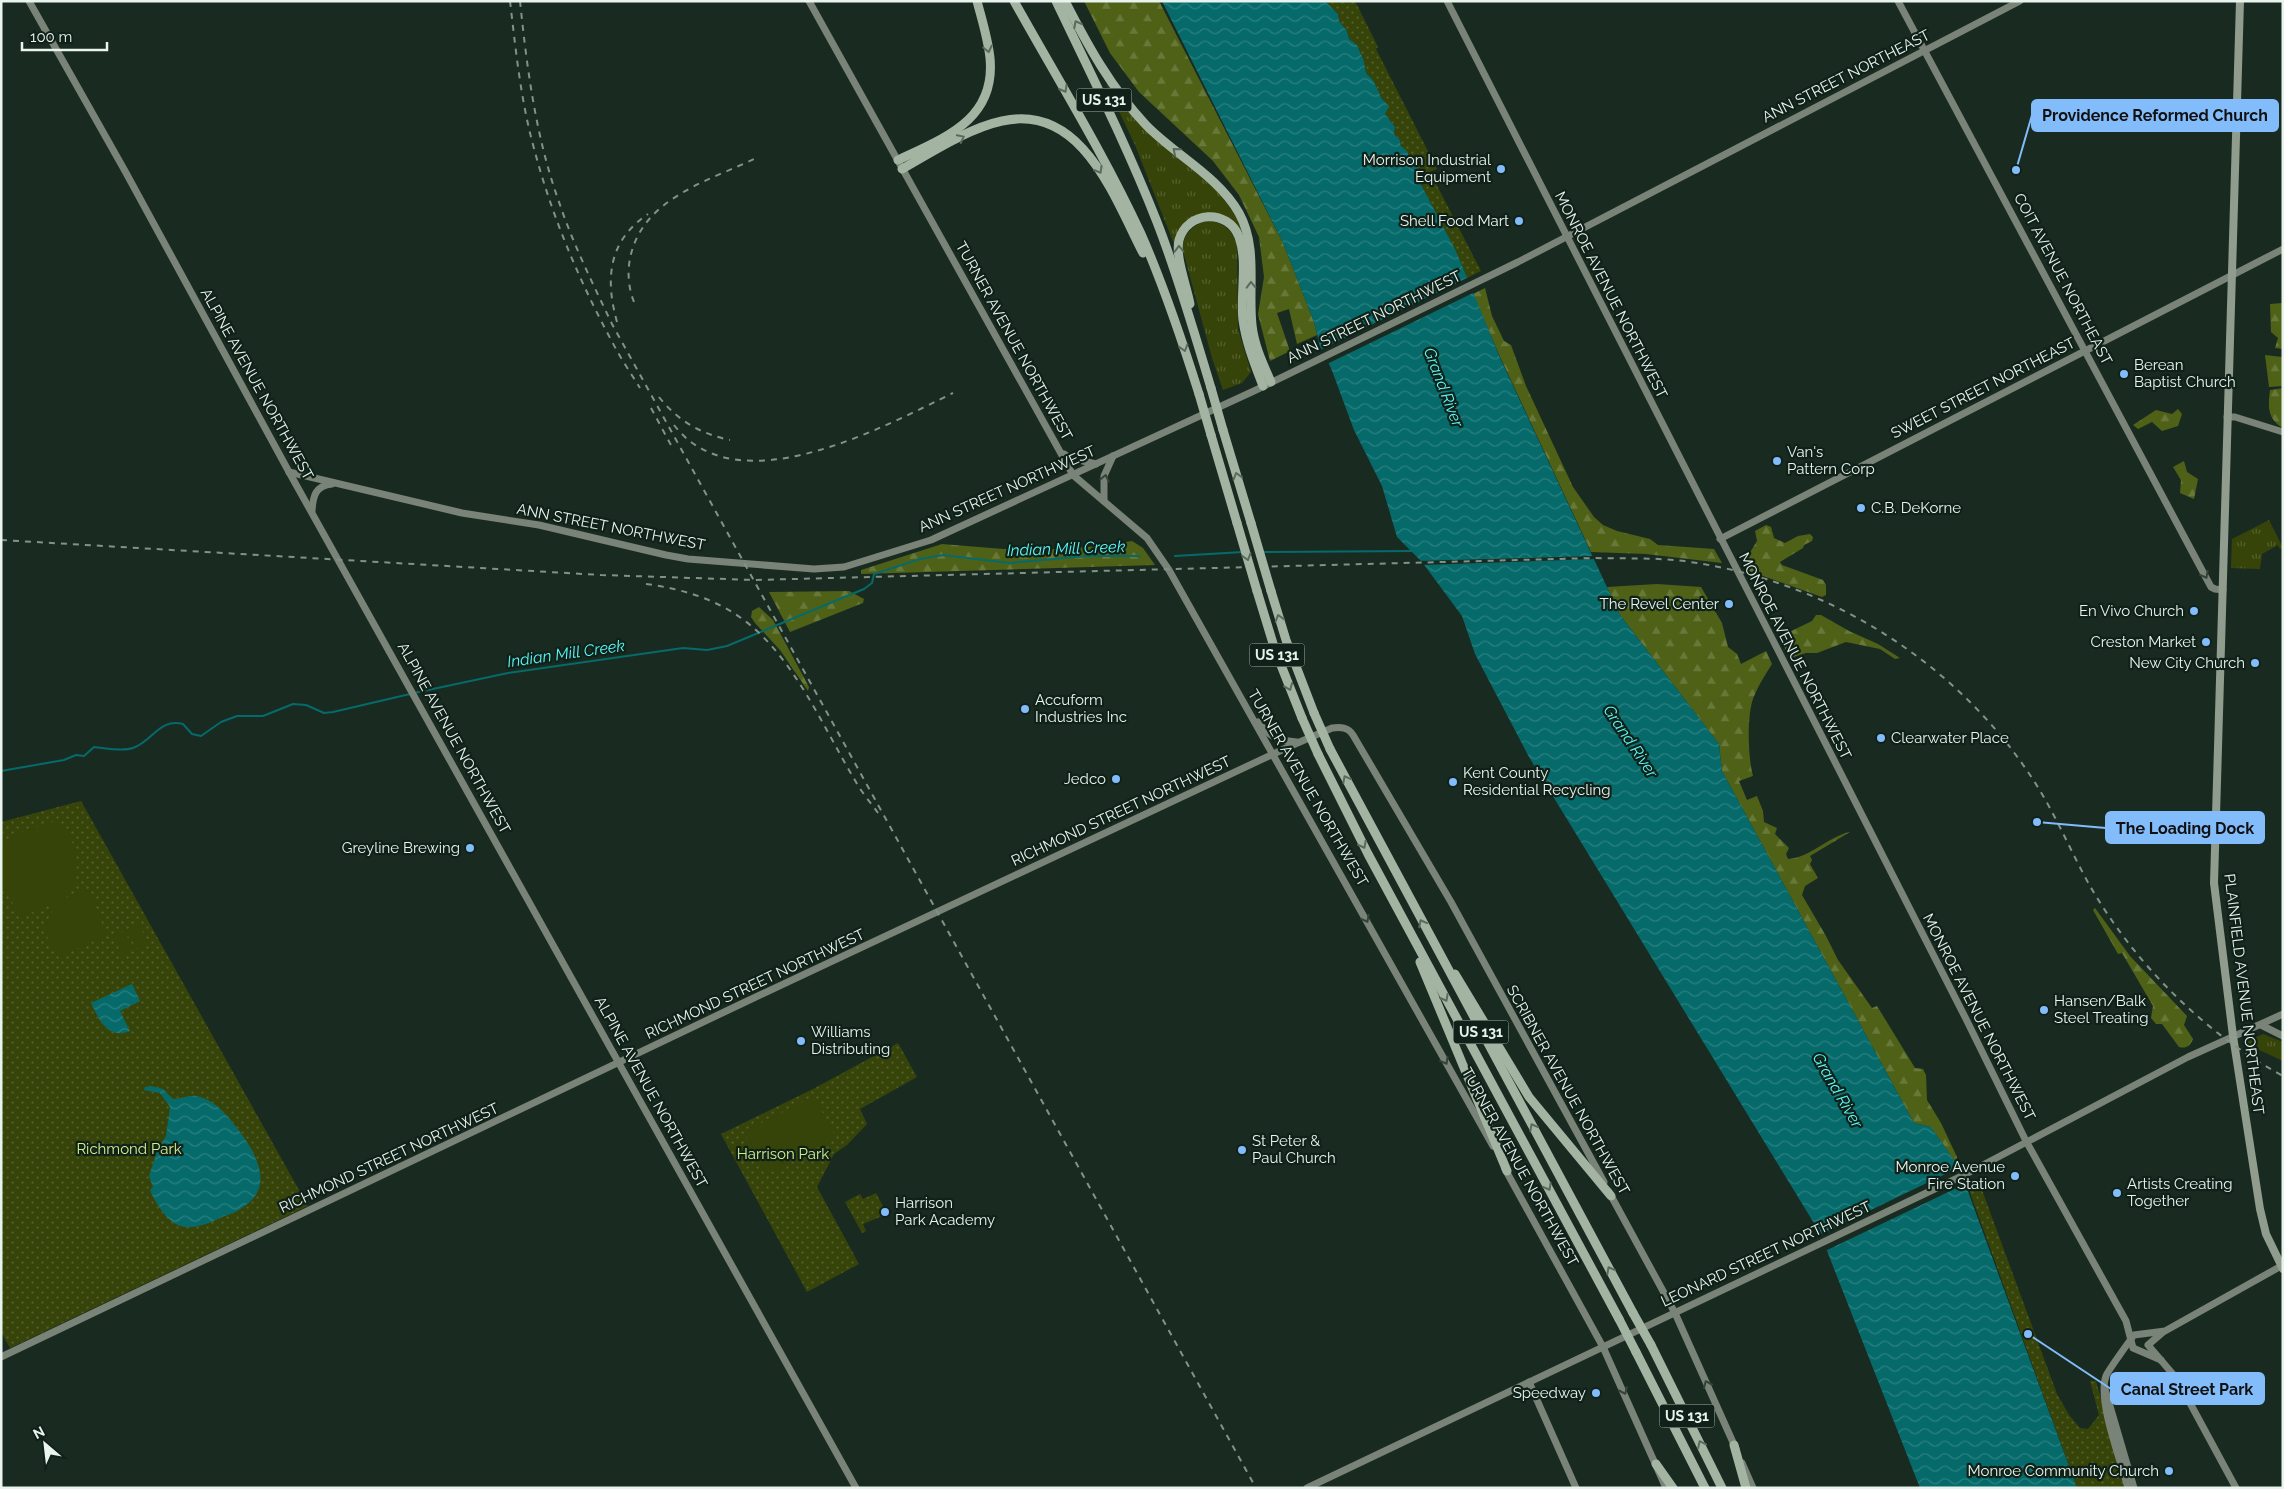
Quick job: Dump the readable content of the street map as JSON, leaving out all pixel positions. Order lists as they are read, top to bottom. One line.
{"streets":{"highway":["US 131"],"main road":["ANN STREET NORTHEAST","COIT AVENUE NORTHEAST","MONROE AVENUE NORTHWEST","ANN STREET NORTHWEST","TURNER AVENUE NORTHWEST","ALPINE AVENUE NORTHWEST","SWEET STREET NORTHEAST","RICHMOND STREET NORTHWEST","PLAINFIELD AVENUE NORTHEAST","SCRIBNER AVENUE NORTHWEST","LEONARD STREET NORTHWEST"]},"crossings":[["ANN STREET NORTHEAST","COIT AVENUE NORTHEAST"],["ANN STREET NORTHEAST","ANN STREET NORTHWEST"],["COIT AVENUE NORTHEAST","SWEET STREET NORTHEAST"],["COIT AVENUE NORTHEAST","PLAINFIELD AVENUE NORTHEAST"],["MONROE AVENUE NORTHWEST","ANN STREET NORTHWEST"],["MONROE AVENUE NORTHWEST","SWEET STREET NORTHEAST"],["MONROE AVENUE NORTHWEST","LEONARD STREET NORTHWEST"],["ANN STREET NORTHWEST","TURNER AVENUE NORTHWEST"],["ANN STREET NORTHWEST","ALPINE AVENUE NORTHWEST"],["TURNER AVENUE NORTHWEST","RICHMOND STREET NORTHWEST"],["TURNER AVENUE NORTHWEST","LEONARD STREET NORTHWEST"],["ALPINE AVENUE NORTHWEST","RICHMOND STREET NORTHWEST"],["SWEET STREET NORTHEAST","PLAINFIELD AVENUE NORTHEAST"],["RICHMOND STREET NORTHWEST","SCRIBNER AVENUE NORTHWEST"],["PLAINFIELD AVENUE NORTHEAST","LEONARD STREET NORTHWEST"],["SCRIBNER AVENUE NORTHWEST","LEONARD STREET NORTHWEST"]],"one_way":["COIT AVENUE NORTHEAST","TURNER AVENUE NORTHWEST"],"water":["Grand River","Indian Mill Creek"],"parks":["Richmond Park","Harrison Park"],"places":["Morrison Industrial Equipment","Providence Reformed Church","Shell Food Mart","Berean Baptist Church","Van's Pattern Corp","C.B. DeKorne","The Revel Center","En Vivo Church","Creston Market","New City Church","Accuform Industries Inc","Clearwater Place","Jedco","Kent County Residential Recycling","The Loading Dock","Greyline Brewing","Hansen/Balk Steel Treating","Williams Distributing","St Peter & Paul Church","Monroe Avenue Fire Station","Artists Creating Together","Harrison Park Academy","Canal Street Park","Speedway","Monroe Community Church"],"scale_bar":"100 m","north":"top left"}
